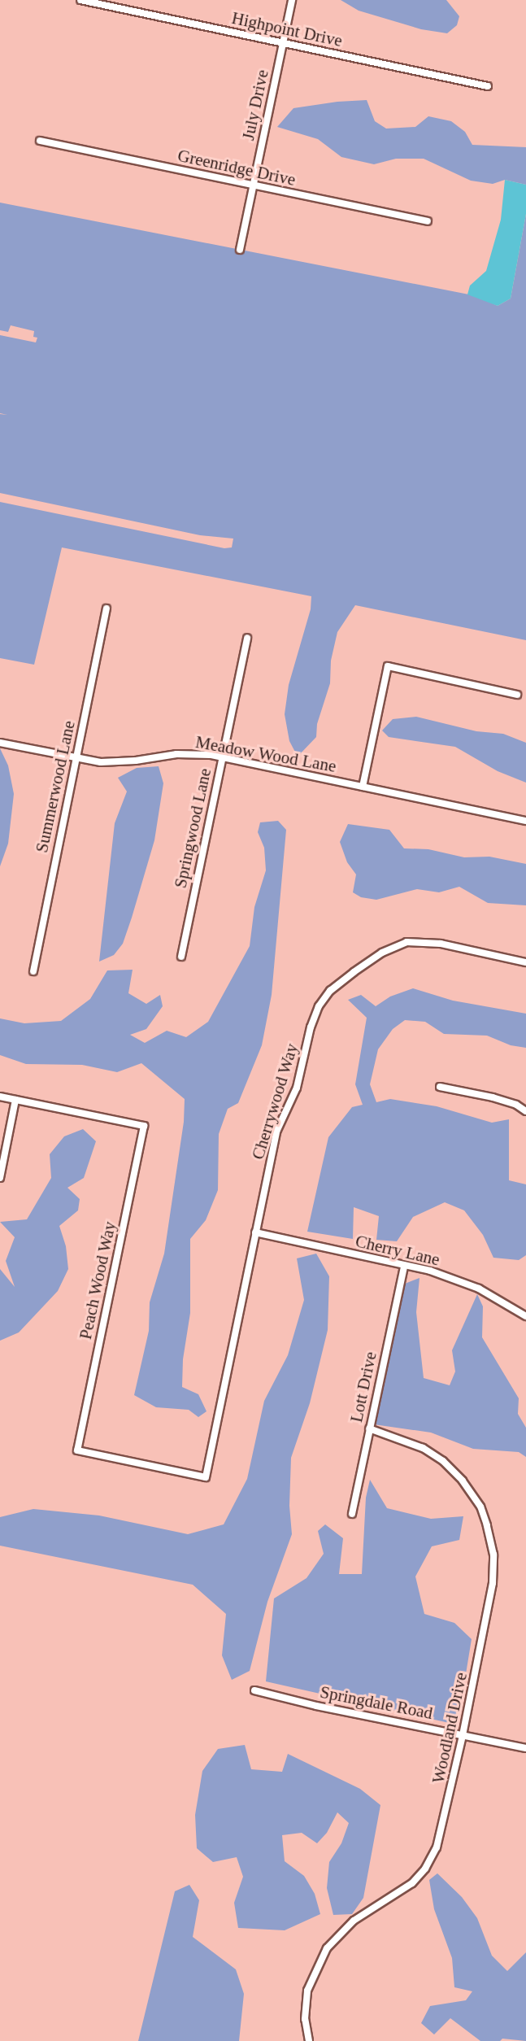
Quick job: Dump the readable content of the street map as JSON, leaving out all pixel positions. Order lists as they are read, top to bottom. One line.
{"streets":{"street":["Highpoint Drive","July Drive","Greenridge Drive","Meadow Wood Lane","Summerwood Lane","Springwood Lane","Cherrywood Way","Cherry Lane","Peach Wood Way","Lott Drive","Springdale Road","Woodland Drive"]},"crossings":[["Highpoint Drive","July Drive"],["July Drive","Greenridge Drive"],["Meadow Wood Lane","Summerwood Lane"],["Meadow Wood Lane","Springwood Lane"],["Cherrywood Way","Cherry Lane"],["Cherrywood Way","Peach Wood Way"],["Cherry Lane","Lott Drive"],["Lott Drive","Woodland Drive"],["Springdale Road","Woodland Drive"]]}
